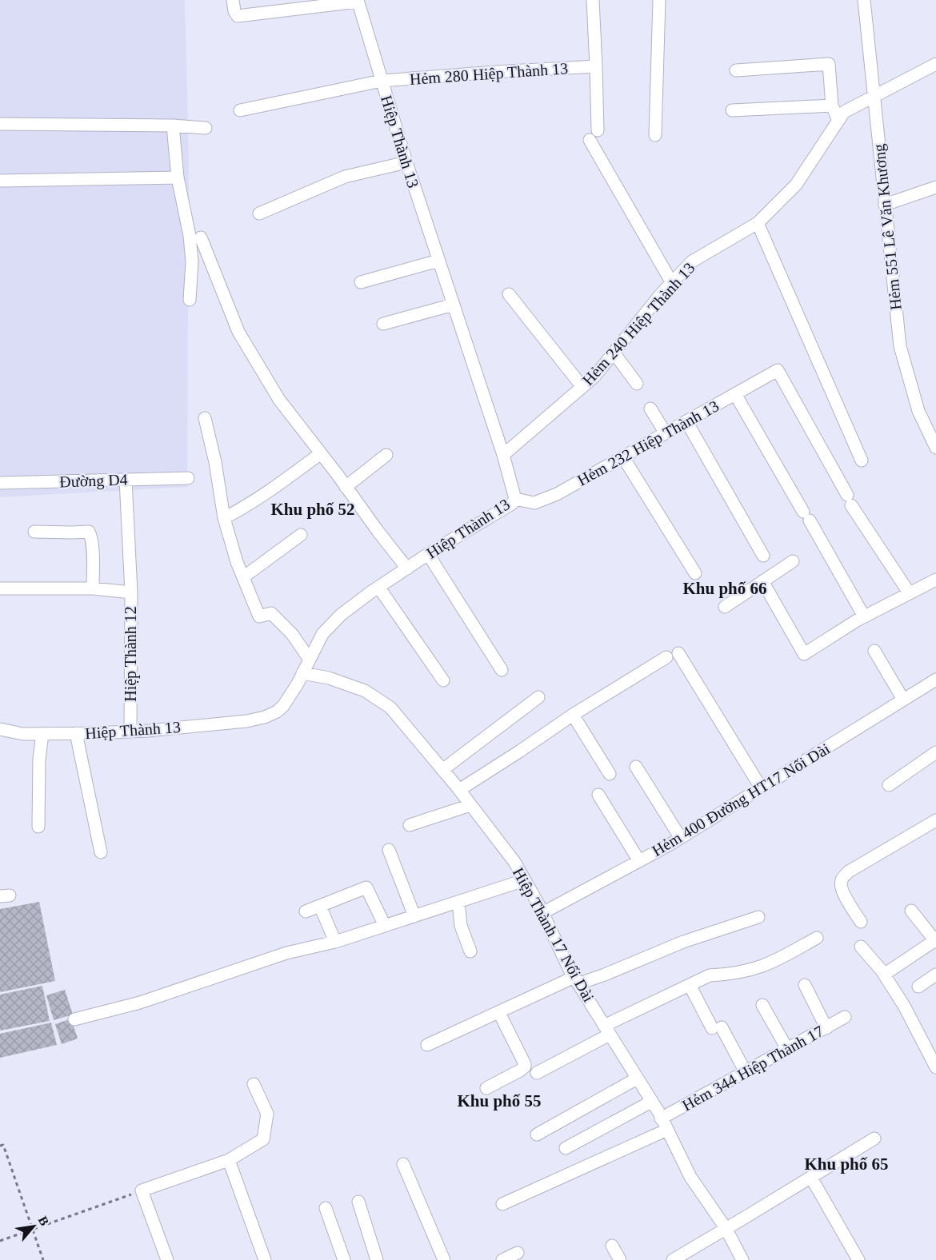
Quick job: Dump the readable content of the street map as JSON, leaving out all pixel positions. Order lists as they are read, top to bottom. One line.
{"streets":{"street":["Hẻm 280 Hiệp Thành 13","Hiệp Thành 13","Hẻm 551 Lê Văn Khương","Hẻm 240 Hiệp Thành 13","Hẻm 232 Hiệp Thành 13","Đường D4","Hiệp Thành 12","Hẻm 400 Đường HT17 Nối Dài","Hiệp Thành 17 Nối Dài","Hẻm 344 Hiệp Thành 17"]},"crossings":[["Hẻm 280 Hiệp Thành 13","Hiệp Thành 13"],["Hiệp Thành 13","Hẻm 240 Hiệp Thành 13"],["Hiệp Thành 13","Hẻm 232 Hiệp Thành 13"],["Hiệp Thành 13","Hiệp Thành 12"],["Hiệp Thành 13","Hiệp Thành 17 Nối Dài"],["Hẻm 551 Lê Văn Khương","Hẻm 240 Hiệp Thành 13"],["Hẻm 400 Đường HT17 Nối Dài","Hiệp Thành 17 Nối Dài"],["Hiệp Thành 17 Nối Dài","Hẻm 344 Hiệp Thành 17"]],"districts":["Khu phố 52","Khu phố 66","Khu phố 55","Khu phố 65"],"north":"top right"}
